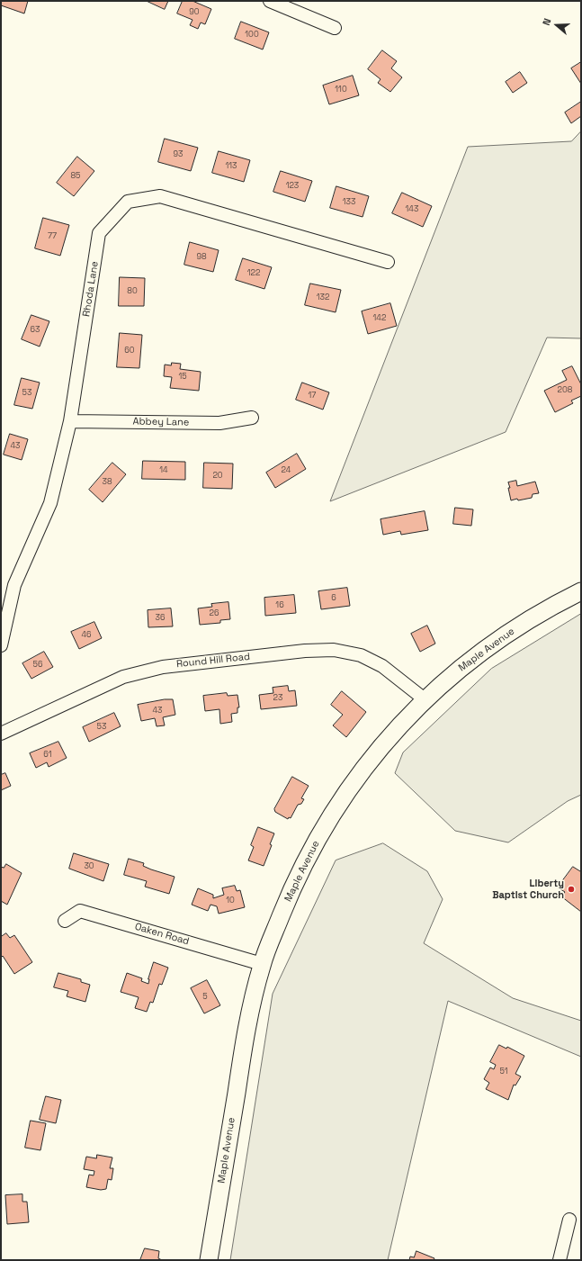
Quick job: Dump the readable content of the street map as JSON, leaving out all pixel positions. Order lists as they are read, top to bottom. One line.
{"streets":{"main road":["Maple Avenue"],"street":["Rhoda Lane","Abbey Lane","Round Hill Road","Oaken Road"]},"crossings":[["Rhoda Lane","Abbey Lane"],["Maple Avenue","Round Hill Road"],["Maple Avenue","Oaken Road"]],"places":["Liberty Baptist Church"],"house_numbers":["90","100","110","93","113","85","123","133","143","77","98","122","80","132","142","63","60","15","208","53","17","43","14","24","20","38","6","16","26","36","46","56","23","43","53","61","30","10","5","51"],"north":"left"}
